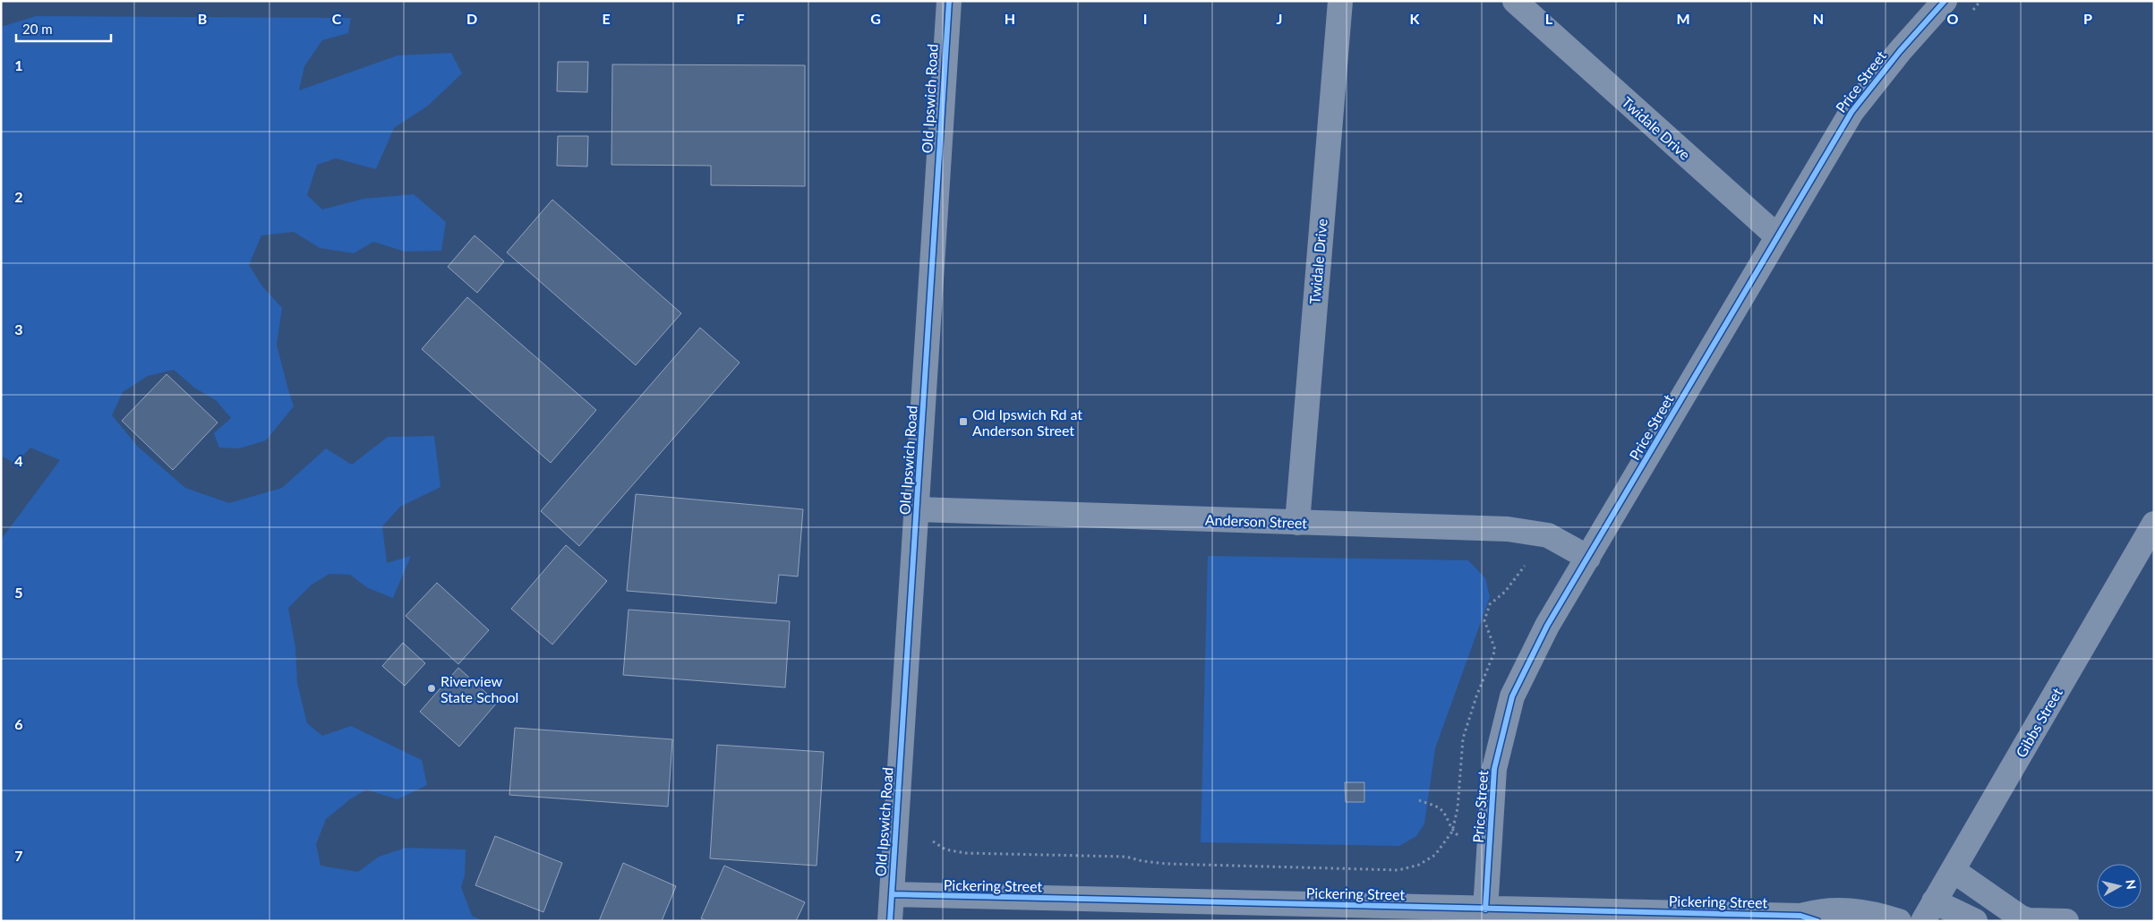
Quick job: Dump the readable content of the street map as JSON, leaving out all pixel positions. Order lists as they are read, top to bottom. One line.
{"streets":{"street":["Price Street","Old Ipswich Road","Twidale Drive","Anderson Street","Gibbs Street","Pickering Street"]},"crossings":[["Price Street","Twidale Drive"],["Price Street","Anderson Street"],["Price Street","Pickering Street"],["Old Ipswich Road","Anderson Street"],["Old Ipswich Road","Pickering Street"],["Twidale Drive","Anderson Street"]],"places":{"transit":["Old Ipswich Rd at Anderson Street"],"other":["Riverview State School"]},"scale_bar":"20 m","north":"right","grid":{"columns":["B","C","D","E","F","G","H","I","J","K","L","M","N","O","P"],"rows":["1","2","3","4","5","6","7"]}}
